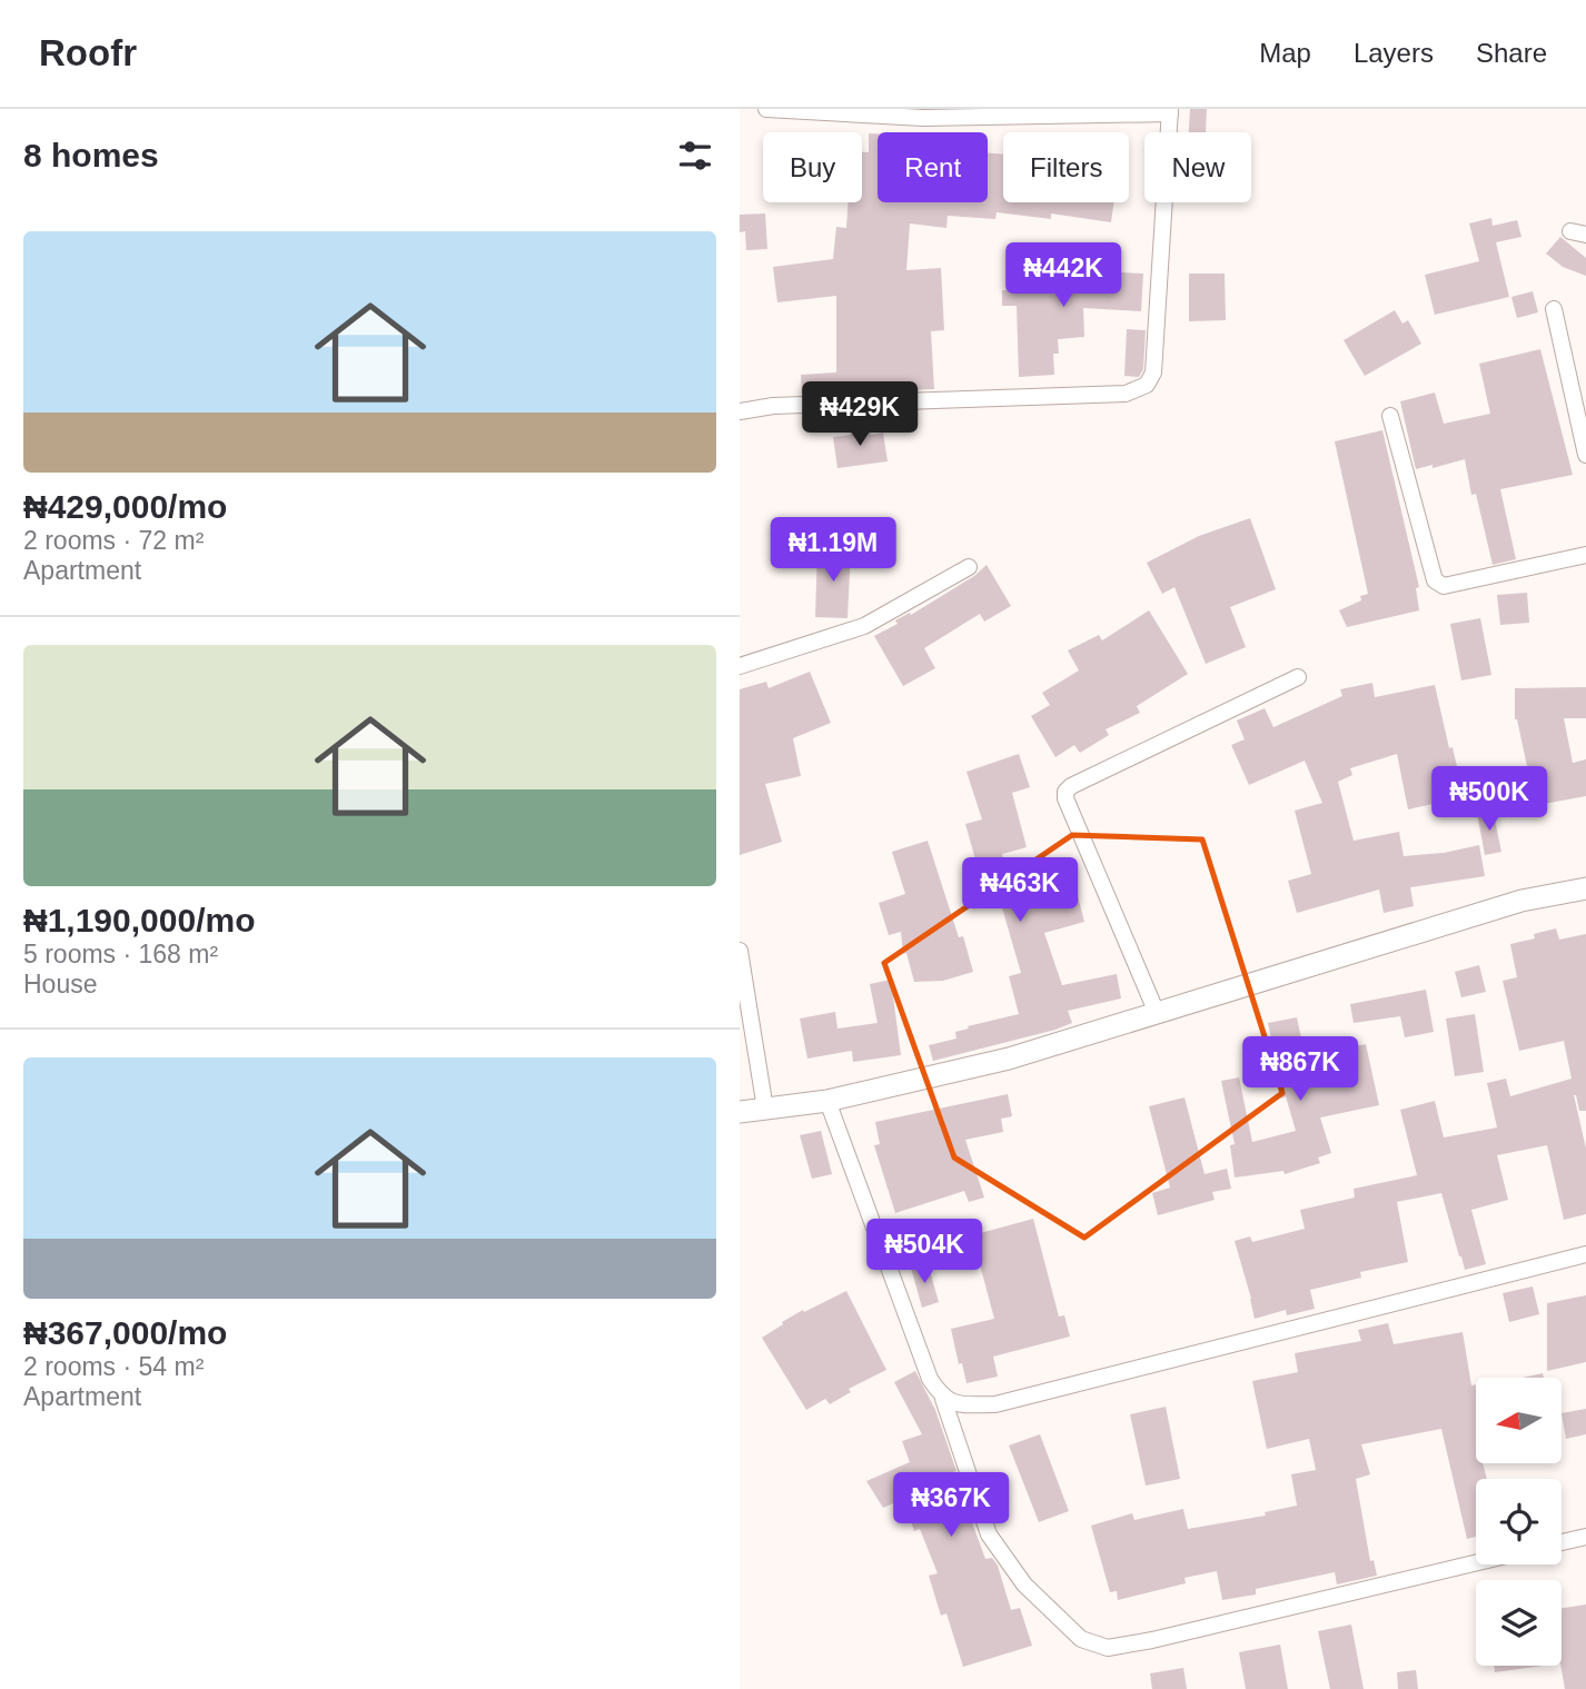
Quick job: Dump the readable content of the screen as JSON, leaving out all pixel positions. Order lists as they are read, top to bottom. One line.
{"north":"left","page":{"header":"Roofr","nav":["Map","Layers","Share"],"heading":"8 homes","chip":["Buy","Rent","Filters","New"],"list":[{"name":"₦429,000/mo","note":"2 rooms · 72 m² · Apartment"},{"name":"₦1,190,000/mo","note":"5 rooms · 168 m² · House"},{"name":"₦367,000/mo","note":"2 rooms · 54 m² · Apartment"}],"price":["₦442K","₦429K","₦1.19M","₦500K","₦463K","₦867K","₦504K","₦367K"]}}
